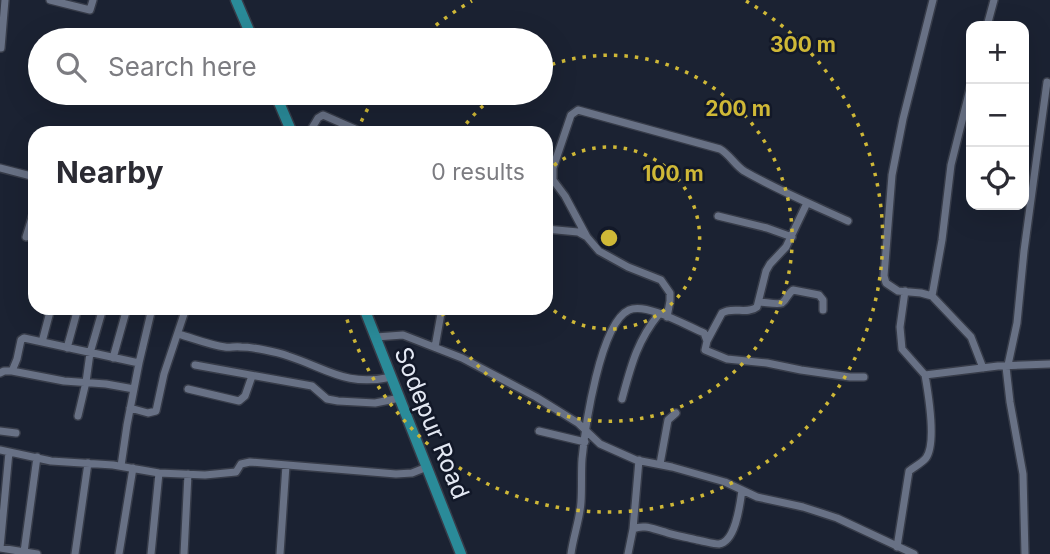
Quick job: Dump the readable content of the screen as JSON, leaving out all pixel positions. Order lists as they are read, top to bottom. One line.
{"streets":{"main road":["Sodepur Road"]},"page":{"map_buttons":["+","−"],"search":"Search here","heading":["Nearby","0 results"]},"rings":["300 m","200 m","100 m"]}
